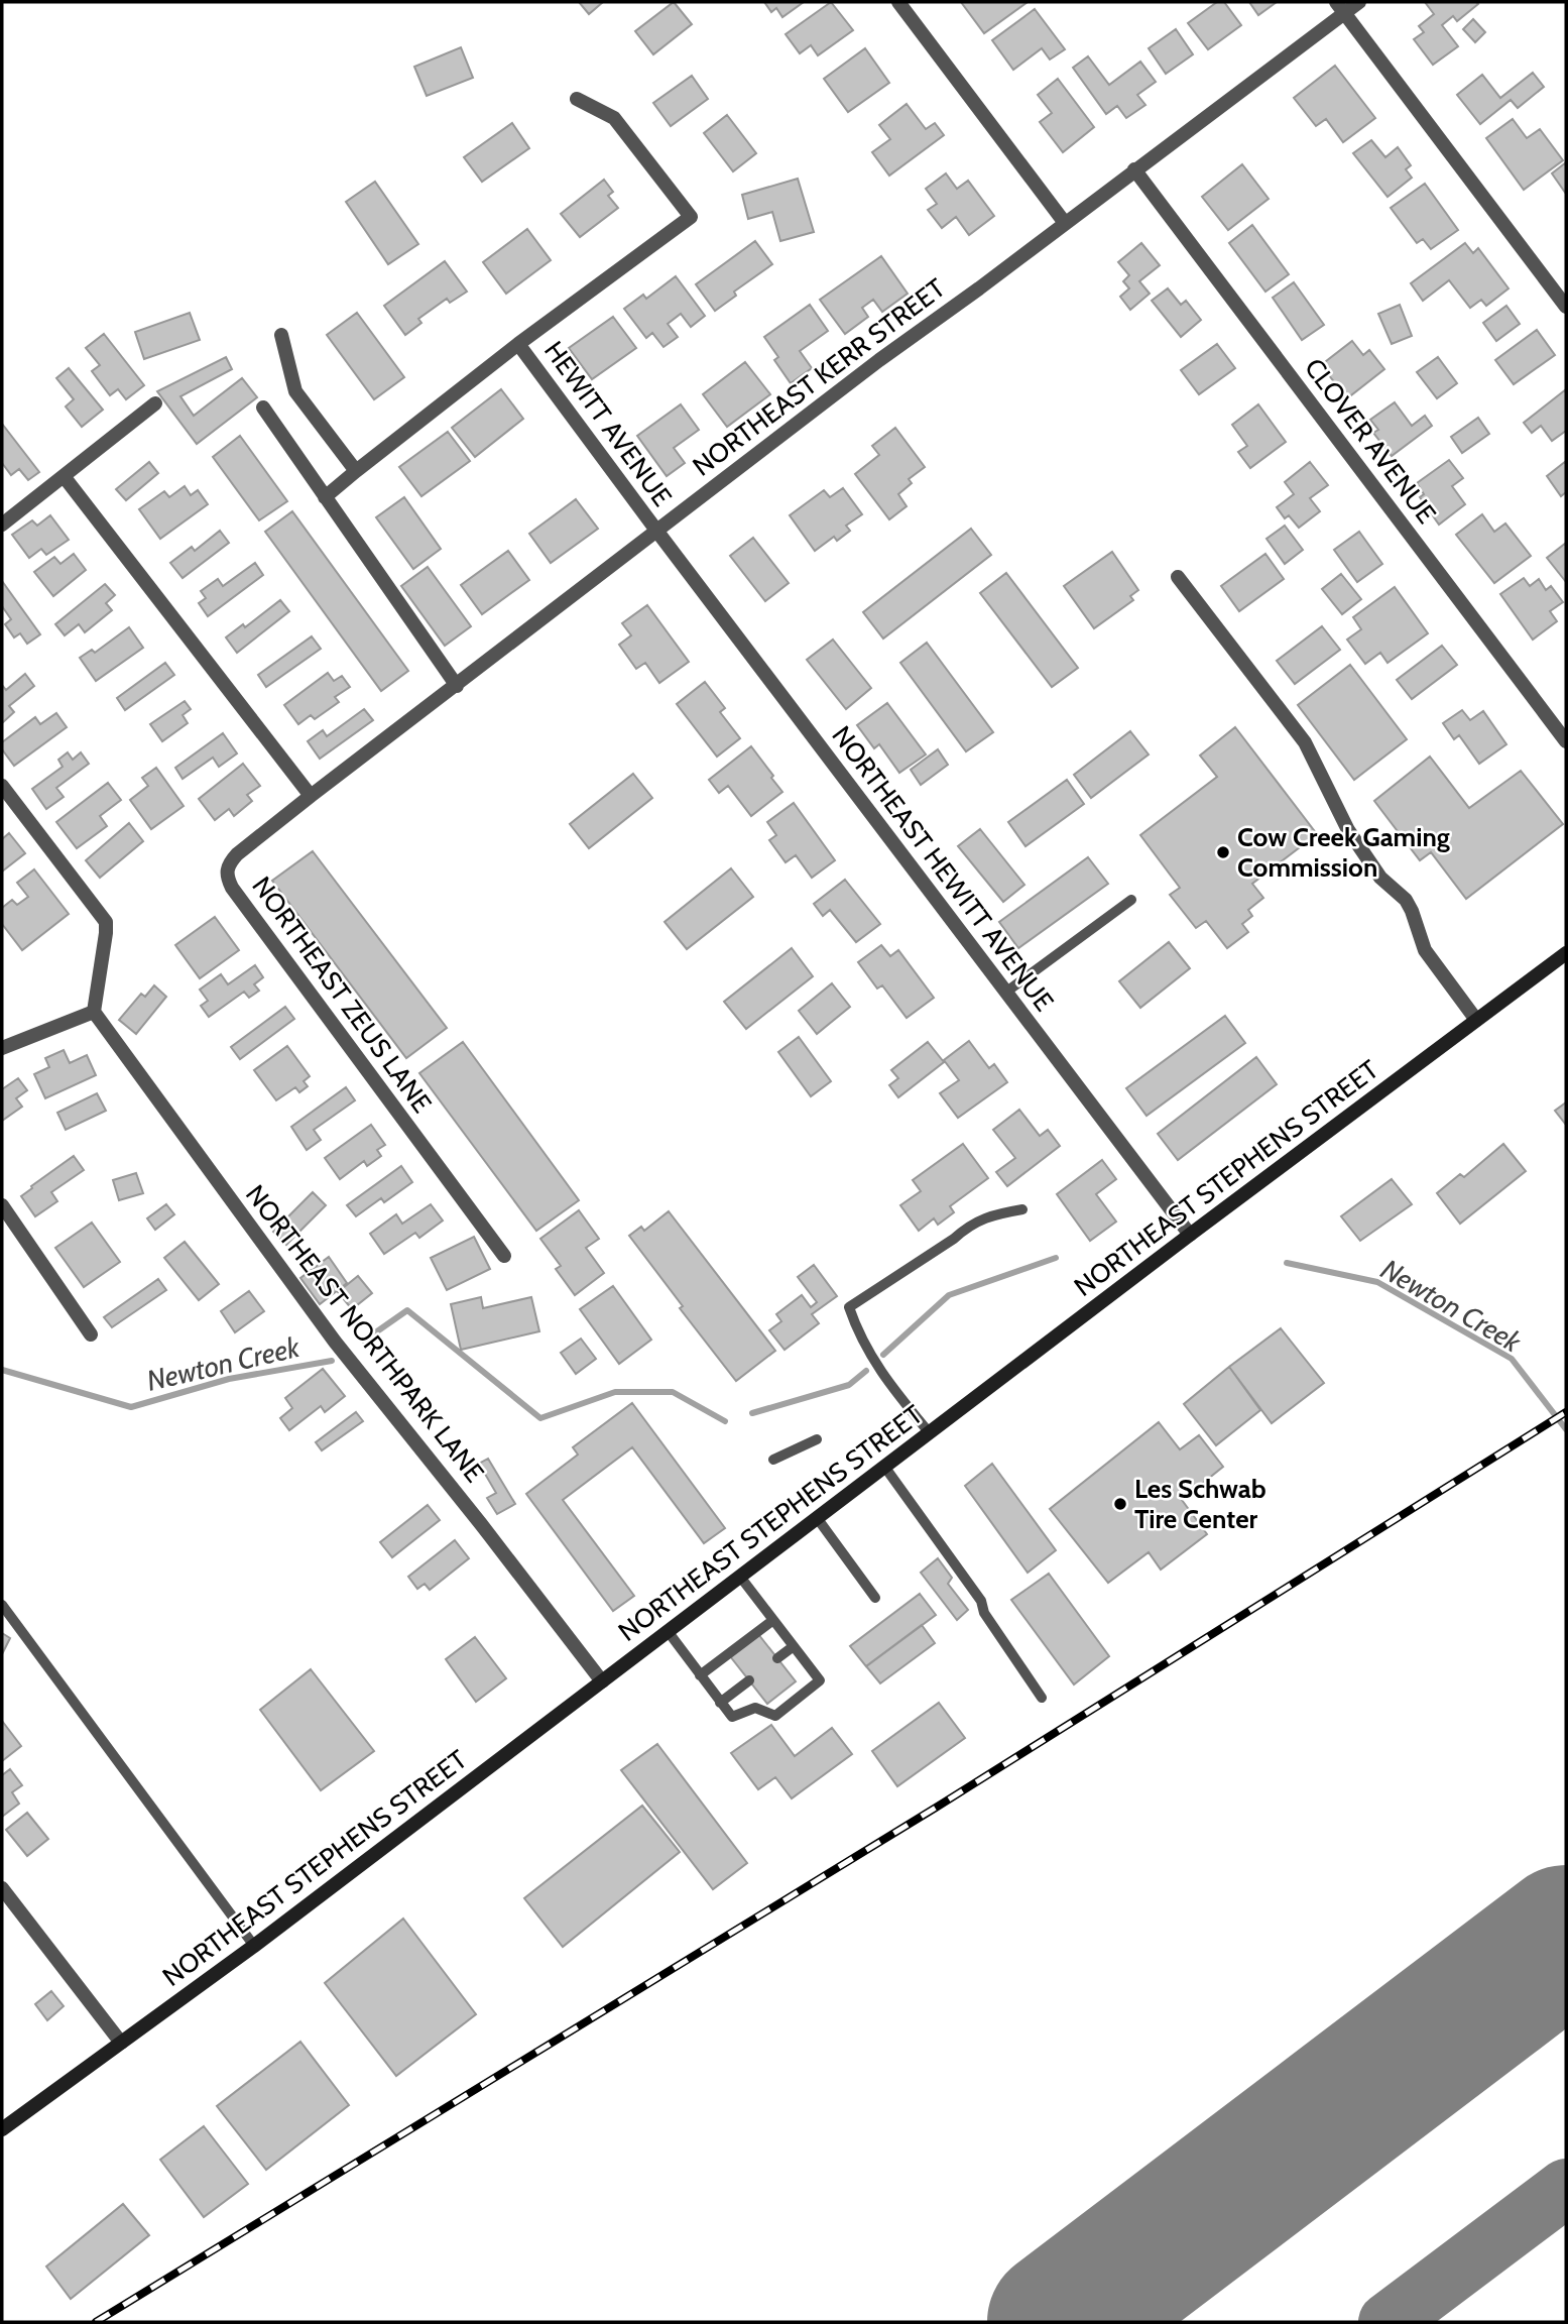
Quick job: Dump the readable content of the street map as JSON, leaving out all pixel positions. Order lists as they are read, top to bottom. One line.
{"streets":{"main road":["NORTHEAST STEPHENS STREET"],"street":["NORTHEAST KERR STREET","HEWITT AVENUE","CLOVER AVENUE","NORTHEAST HEWITT AVENUE","NORTHEAST ZEUS LANE","NORTHEAST NORTHPARK LANE"]},"crossings":[["NORTHEAST KERR STREET","HEWITT AVENUE"],["NORTHEAST KERR STREET","CLOVER AVENUE"],["NORTHEAST KERR STREET","NORTHEAST HEWITT AVENUE"],["NORTHEAST KERR STREET","NORTHEAST ZEUS LANE"],["HEWITT AVENUE","NORTHEAST HEWITT AVENUE"],["NORTHEAST HEWITT AVENUE","NORTHEAST STEPHENS STREET"],["NORTHEAST STEPHENS STREET","NORTHEAST NORTHPARK LANE"]],"water":["Newton Creek"],"places":["Cow Creek Gaming Commission","Les Schwab Tire Center"]}
